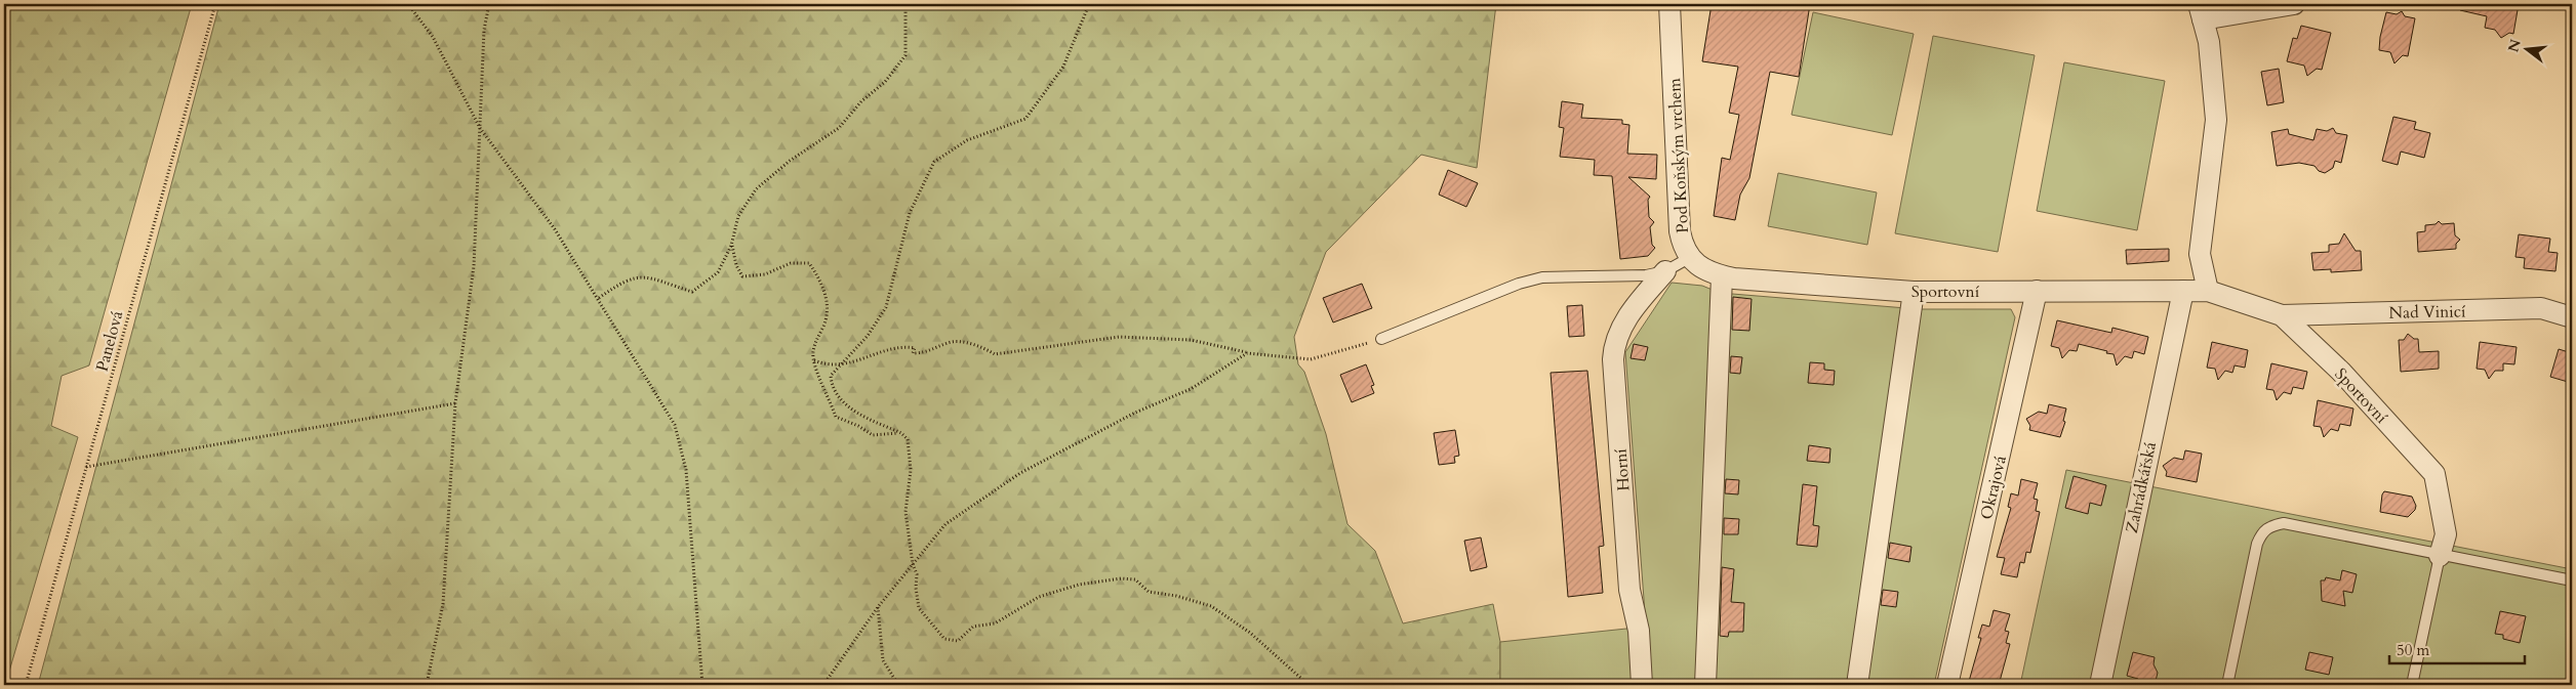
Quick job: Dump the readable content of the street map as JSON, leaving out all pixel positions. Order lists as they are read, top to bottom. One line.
{"streets":{"street":["Pod Koňským vrchem","Sportovní","Nad Vinicí","Horní","Okrajová","Zahrádkářská"],"path":["Panelová"]},"crossings":[["Pod Koňským vrchem","Sportovní"],["Sportovní","Nad Vinicí"],["Sportovní","Okrajová"],["Sportovní","Zahrádkářská"]],"scale_bar":"50 m","north":"left"}
